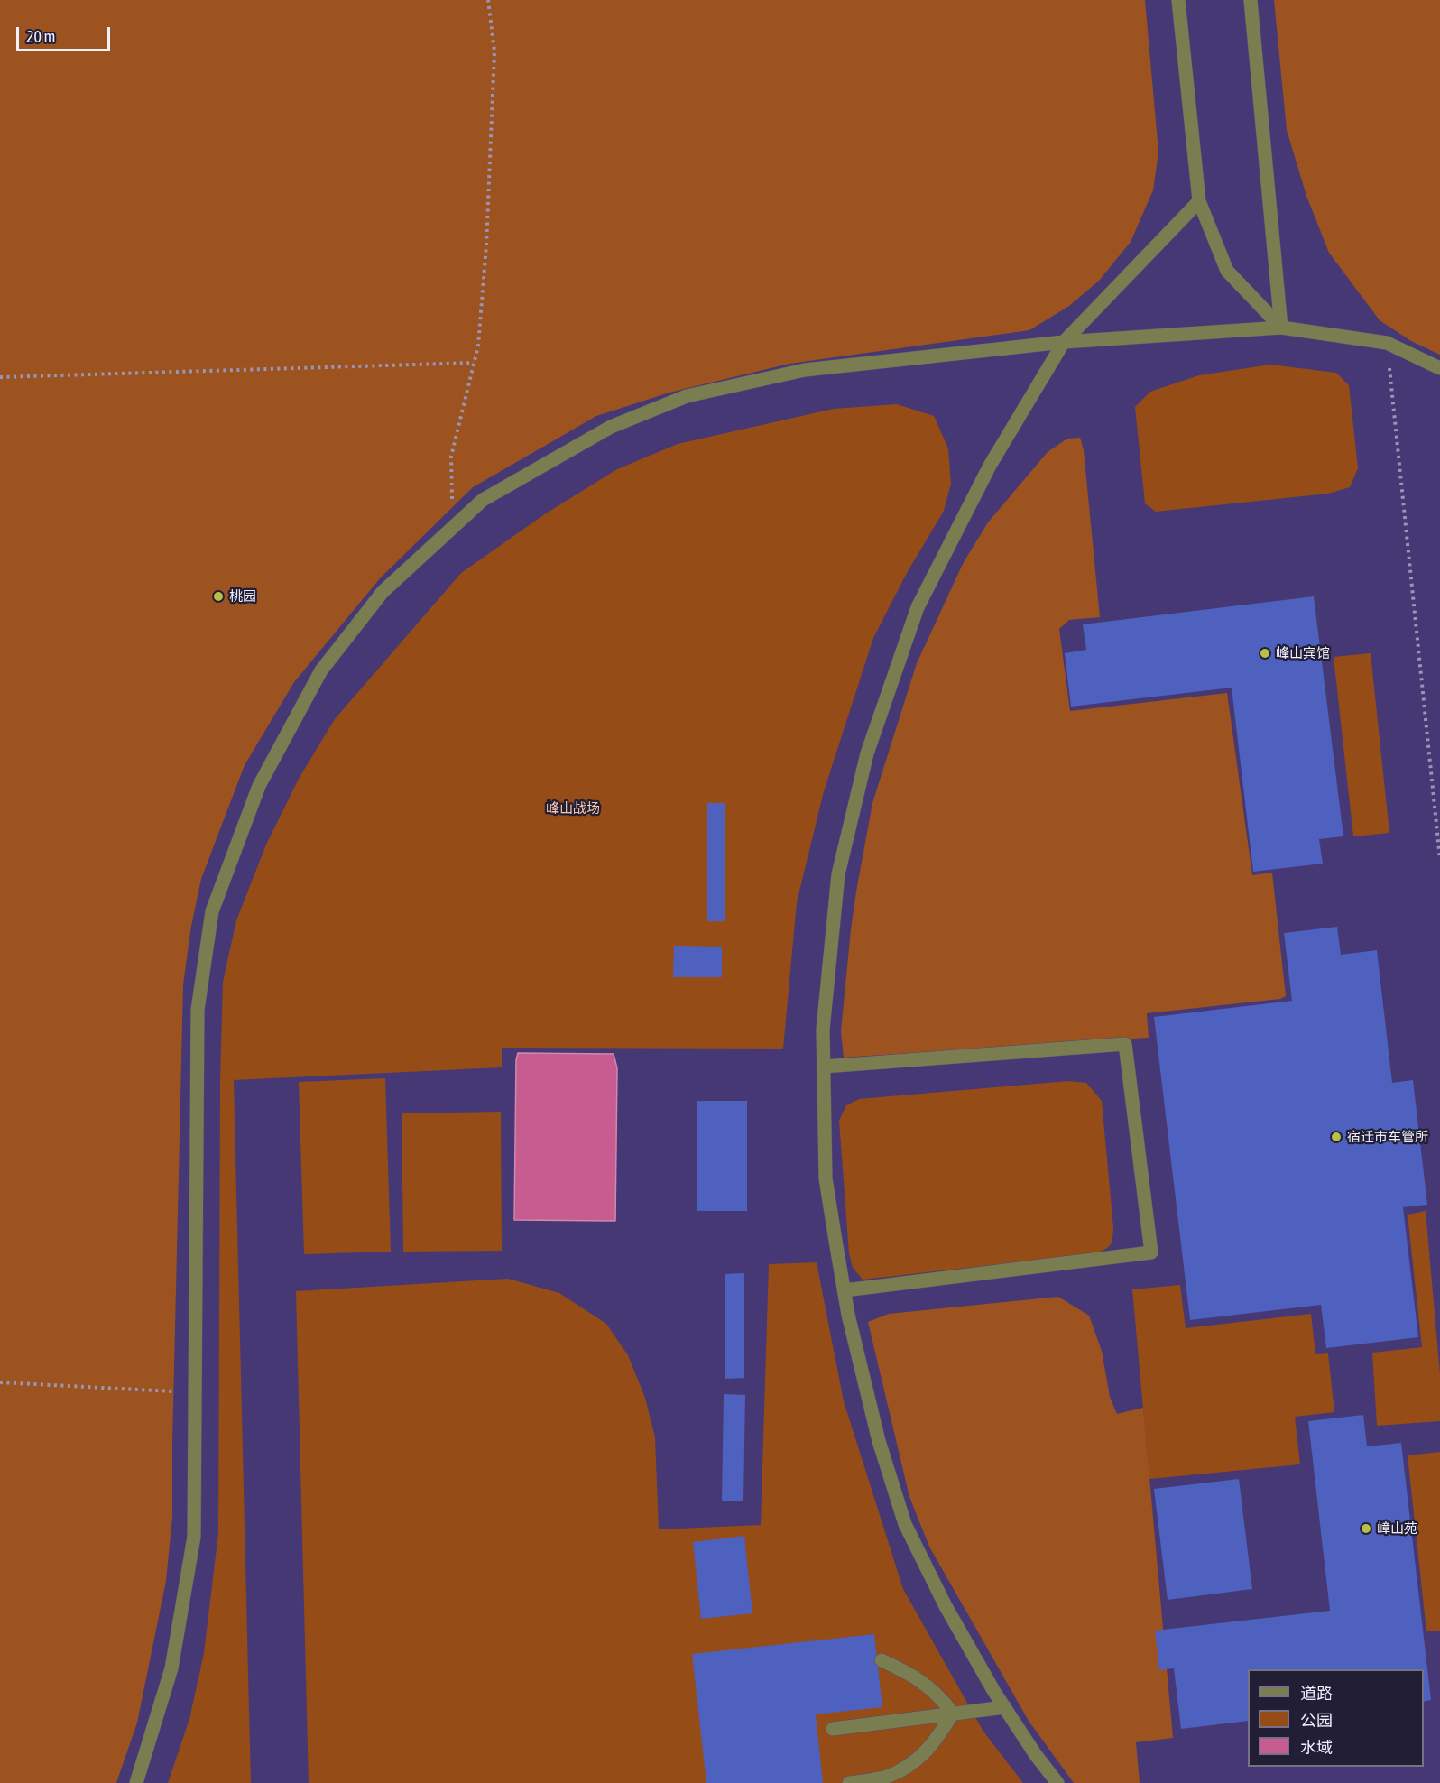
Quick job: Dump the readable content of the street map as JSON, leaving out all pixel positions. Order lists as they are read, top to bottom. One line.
{"parks":["峰山战场"],"places":["桃园","峰山宾馆","宿迁市车管所","嶂山苑"],"legend":["道路","公园","水域"],"scale_bar":"20 m"}
